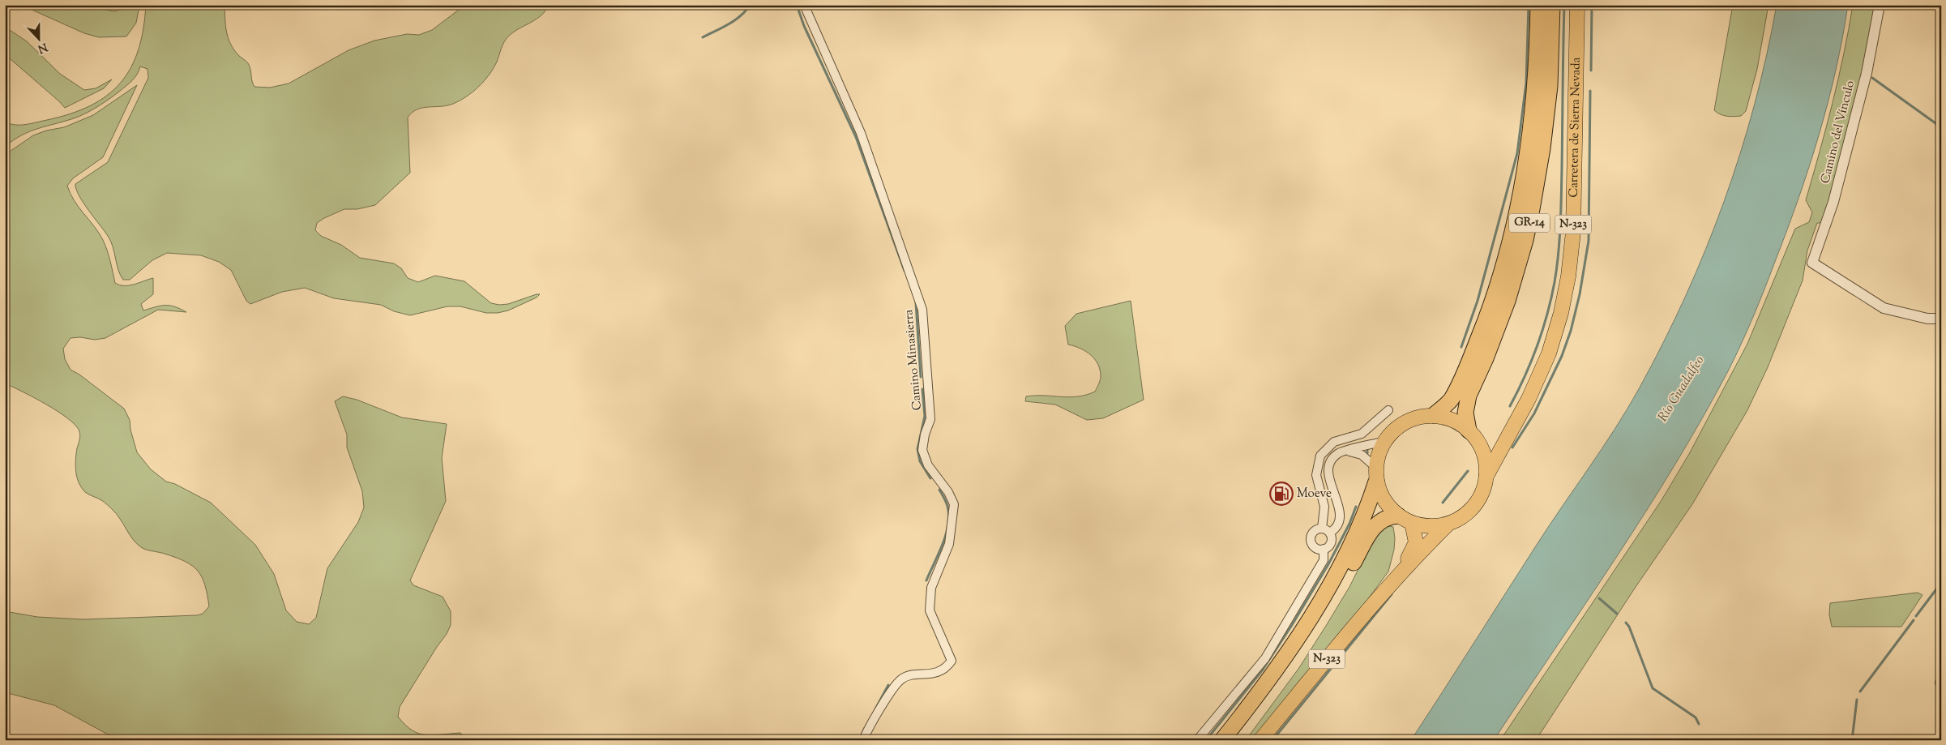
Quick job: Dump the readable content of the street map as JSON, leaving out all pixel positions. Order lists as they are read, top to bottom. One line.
{"streets":{"highway":["Carretera de Sierra Nevada","GR-14","N-323"],"street":["Camino del Vínculo","Camino Minasierra"]},"crossings":[["Carretera de Sierra Nevada","GR-14"],["Carretera de Sierra Nevada","N-323"],["GR-14","N-323"]],"water":["Río Guadalfeo"],"places":{"fuel station":["Moeve"]},"north":"bottom"}
